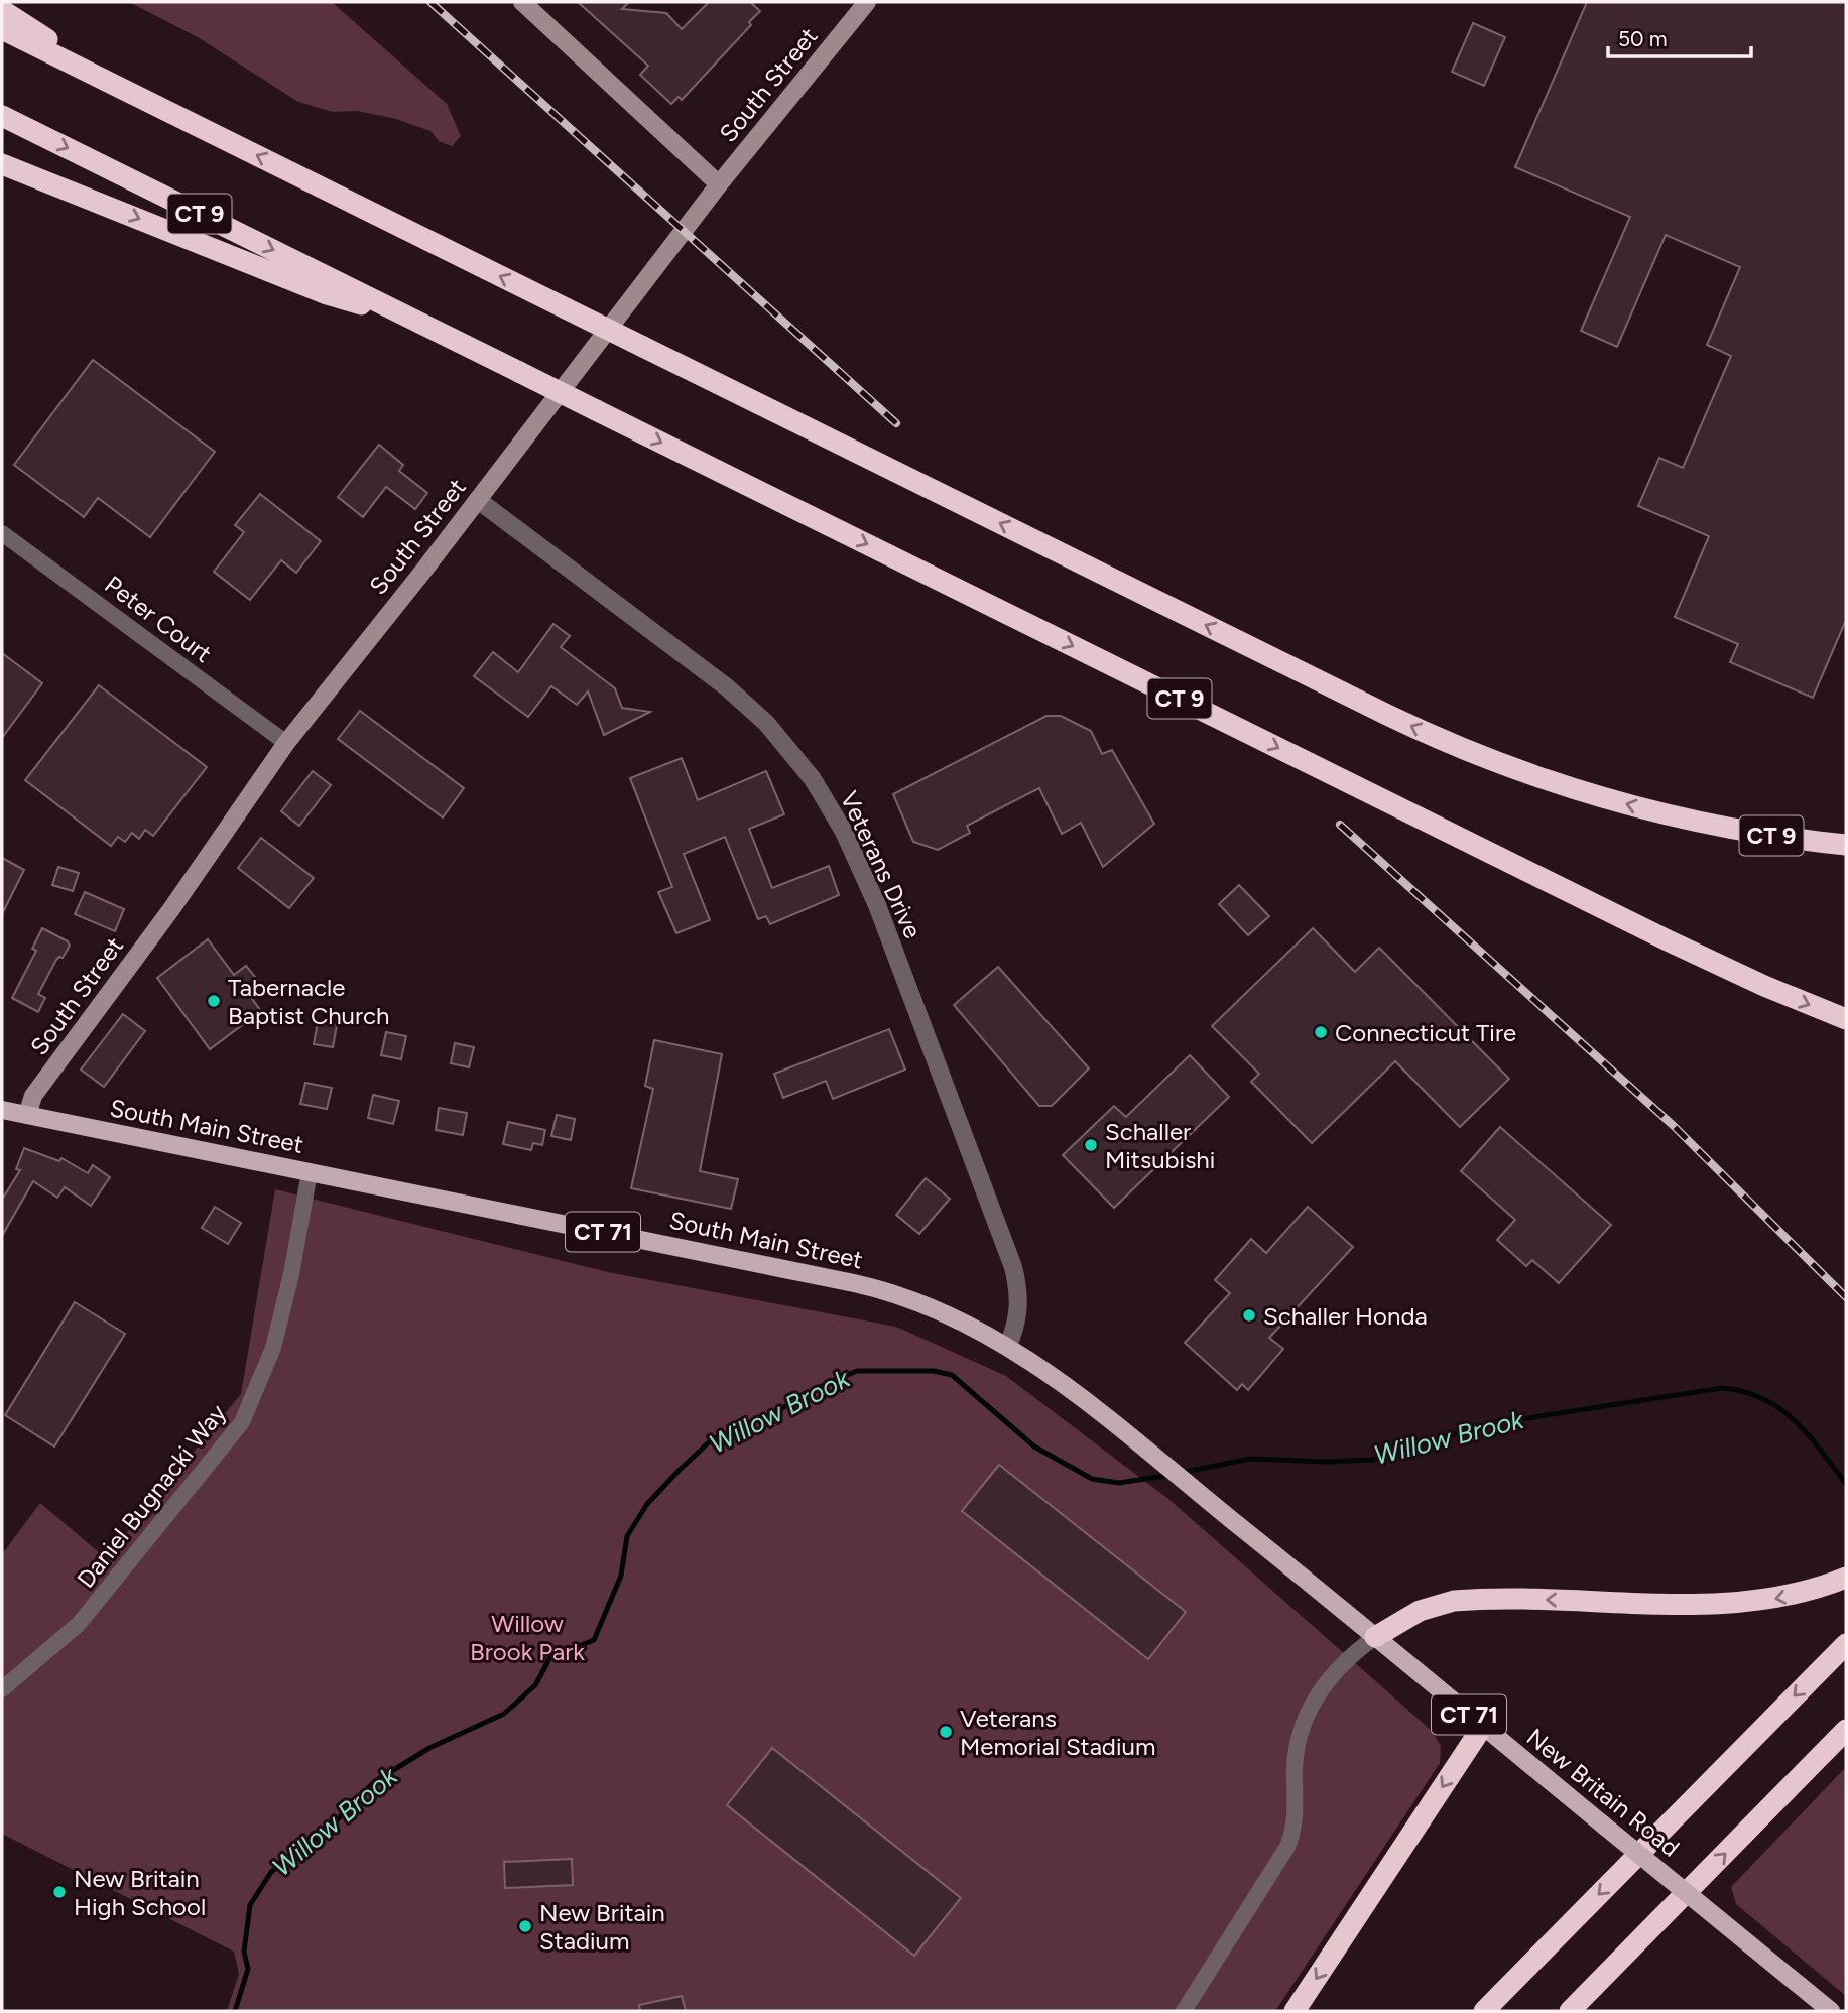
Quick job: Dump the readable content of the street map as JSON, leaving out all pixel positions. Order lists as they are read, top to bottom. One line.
{"streets":{"highway":["CT 9"],"main road":["South Street","South Main Street","CT 71","New Britain Road"],"street":["Peter Court","Veterans Drive","Daniel Bugnacki Way"]},"crossings":[["South Street","Peter Court"],["South Street","Veterans Drive"],["South Street","South Main Street"],["Veterans Drive","South Main Street"],["South Main Street","Daniel Bugnacki Way"],["South Main Street","New Britain Road"]],"water":["Willow Brook"],"parks":["Willow Brook Park"],"places":["Tabernacle Baptist Church","Connecticut Tire","Schaller Mitsubishi","Schaller Honda","Veterans Memorial Stadium","New Britain High School","New Britain Stadium"],"scale_bar":"50 m"}
